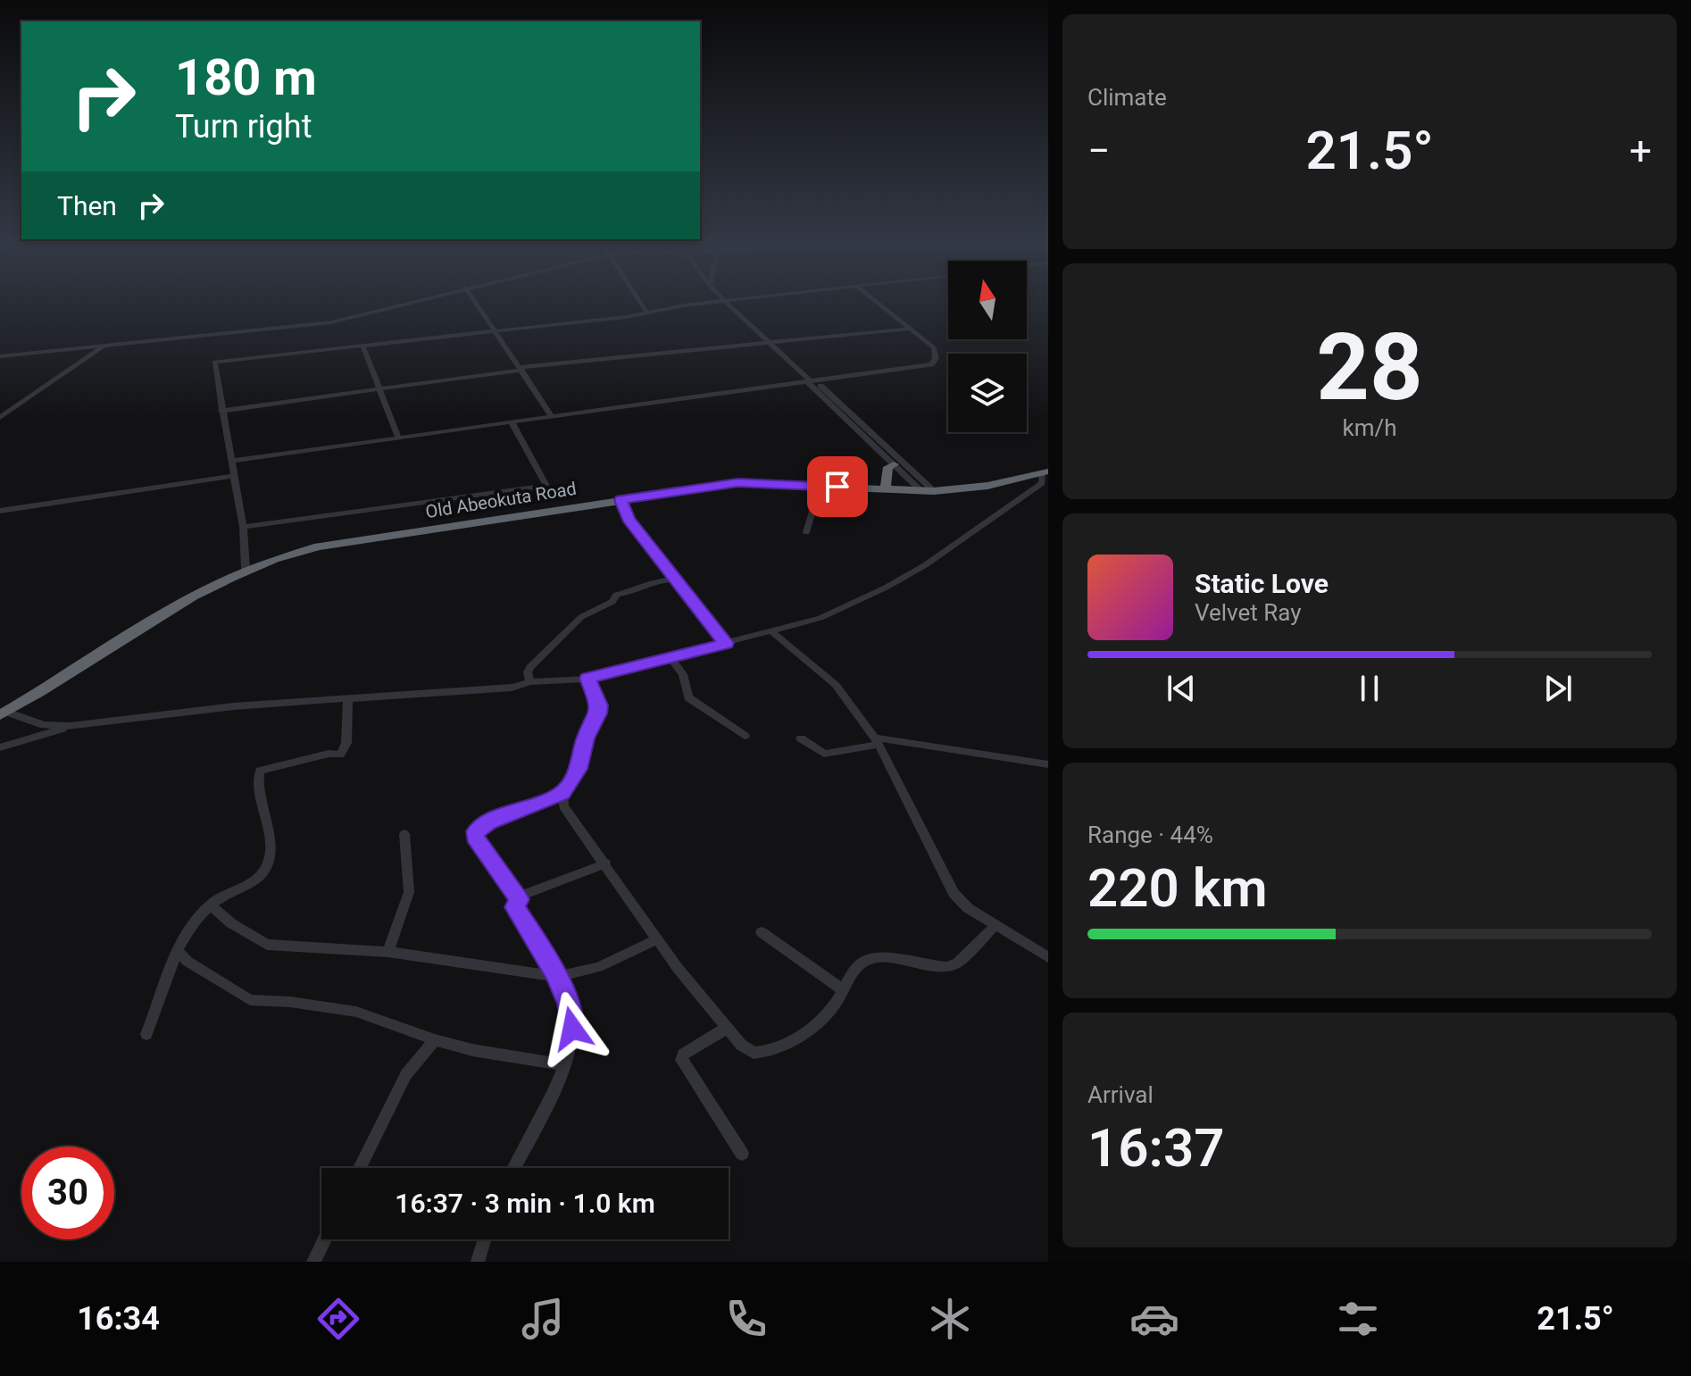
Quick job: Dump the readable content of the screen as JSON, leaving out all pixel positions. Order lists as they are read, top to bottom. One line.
{"streets":{"highway":["Old Abeokuta Road"]},"north":"top","page":{"tile":["Climate",["28","km/h"],["Range · 44%","220 km"],["Arrival","16:37"]],"turn":["180 m","Turn right"],"heat":["−","21.5°","+"],"then":"Then","song":["Static Love","Velvet Ray"],"limit":"30","trip":"16:37 · 3 min · 1.0 km","tabs":["16:34","21.5°"]}}
